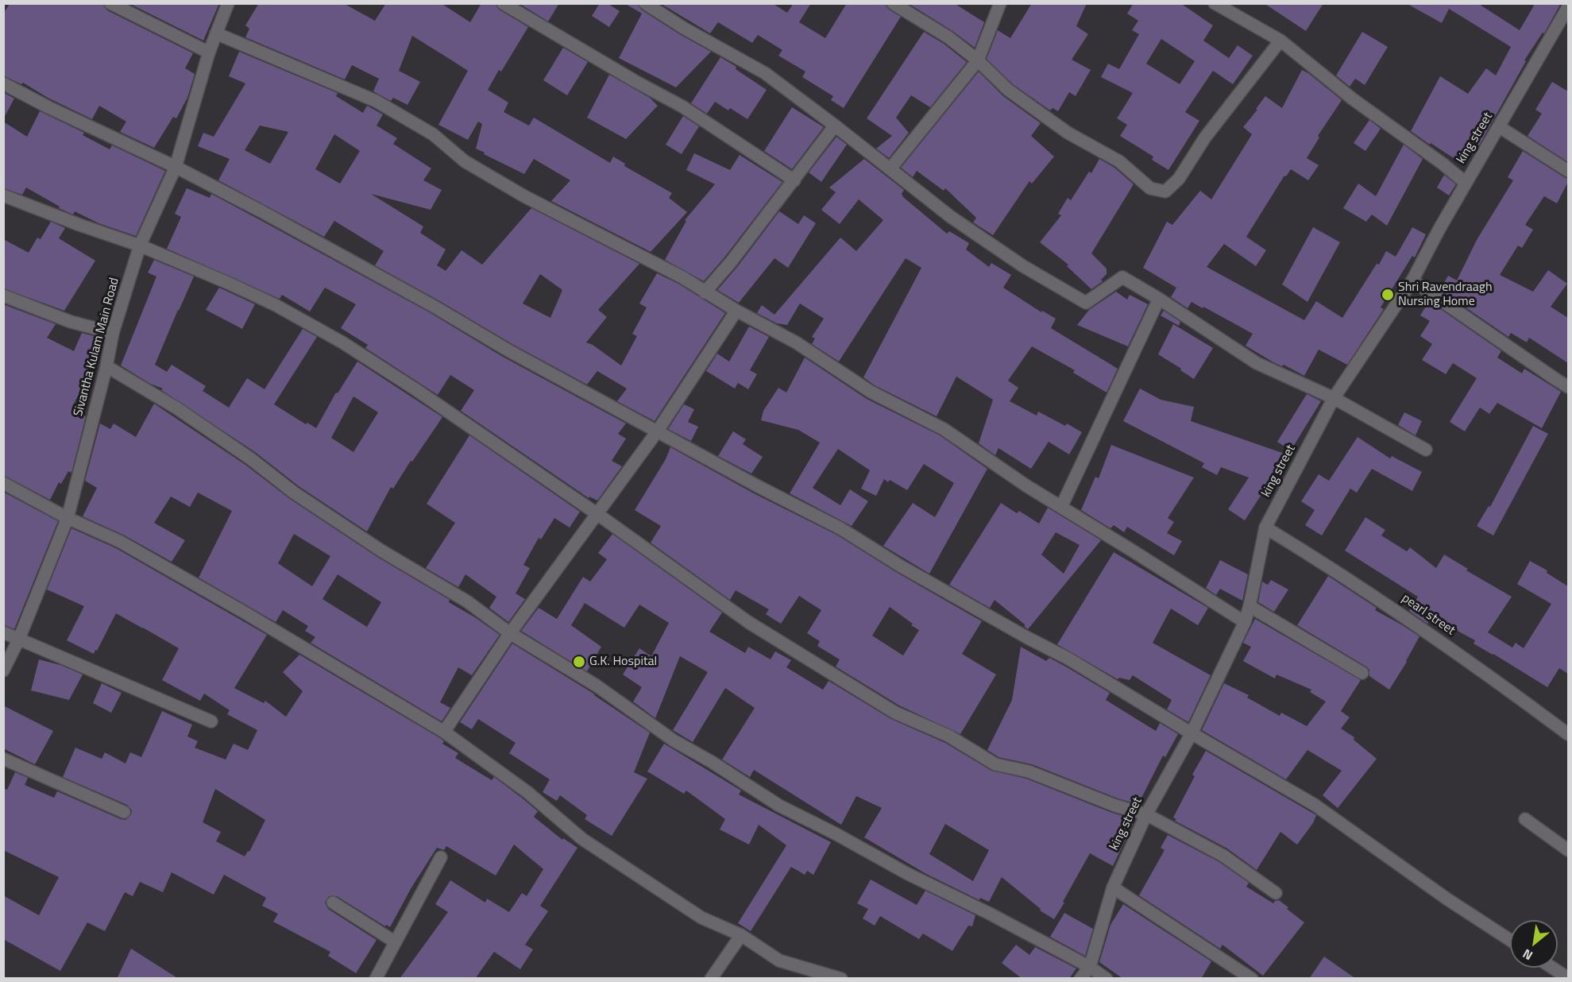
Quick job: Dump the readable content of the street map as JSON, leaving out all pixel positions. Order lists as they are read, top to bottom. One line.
{"streets":{"street":["king street","Sivantha Kulam Main Road","pearl street"]},"crossings":[["king street","pearl street"]],"places":["Shri Ravendraagh Nursing Home","G.K. Hospital"],"north":"bottom left"}
